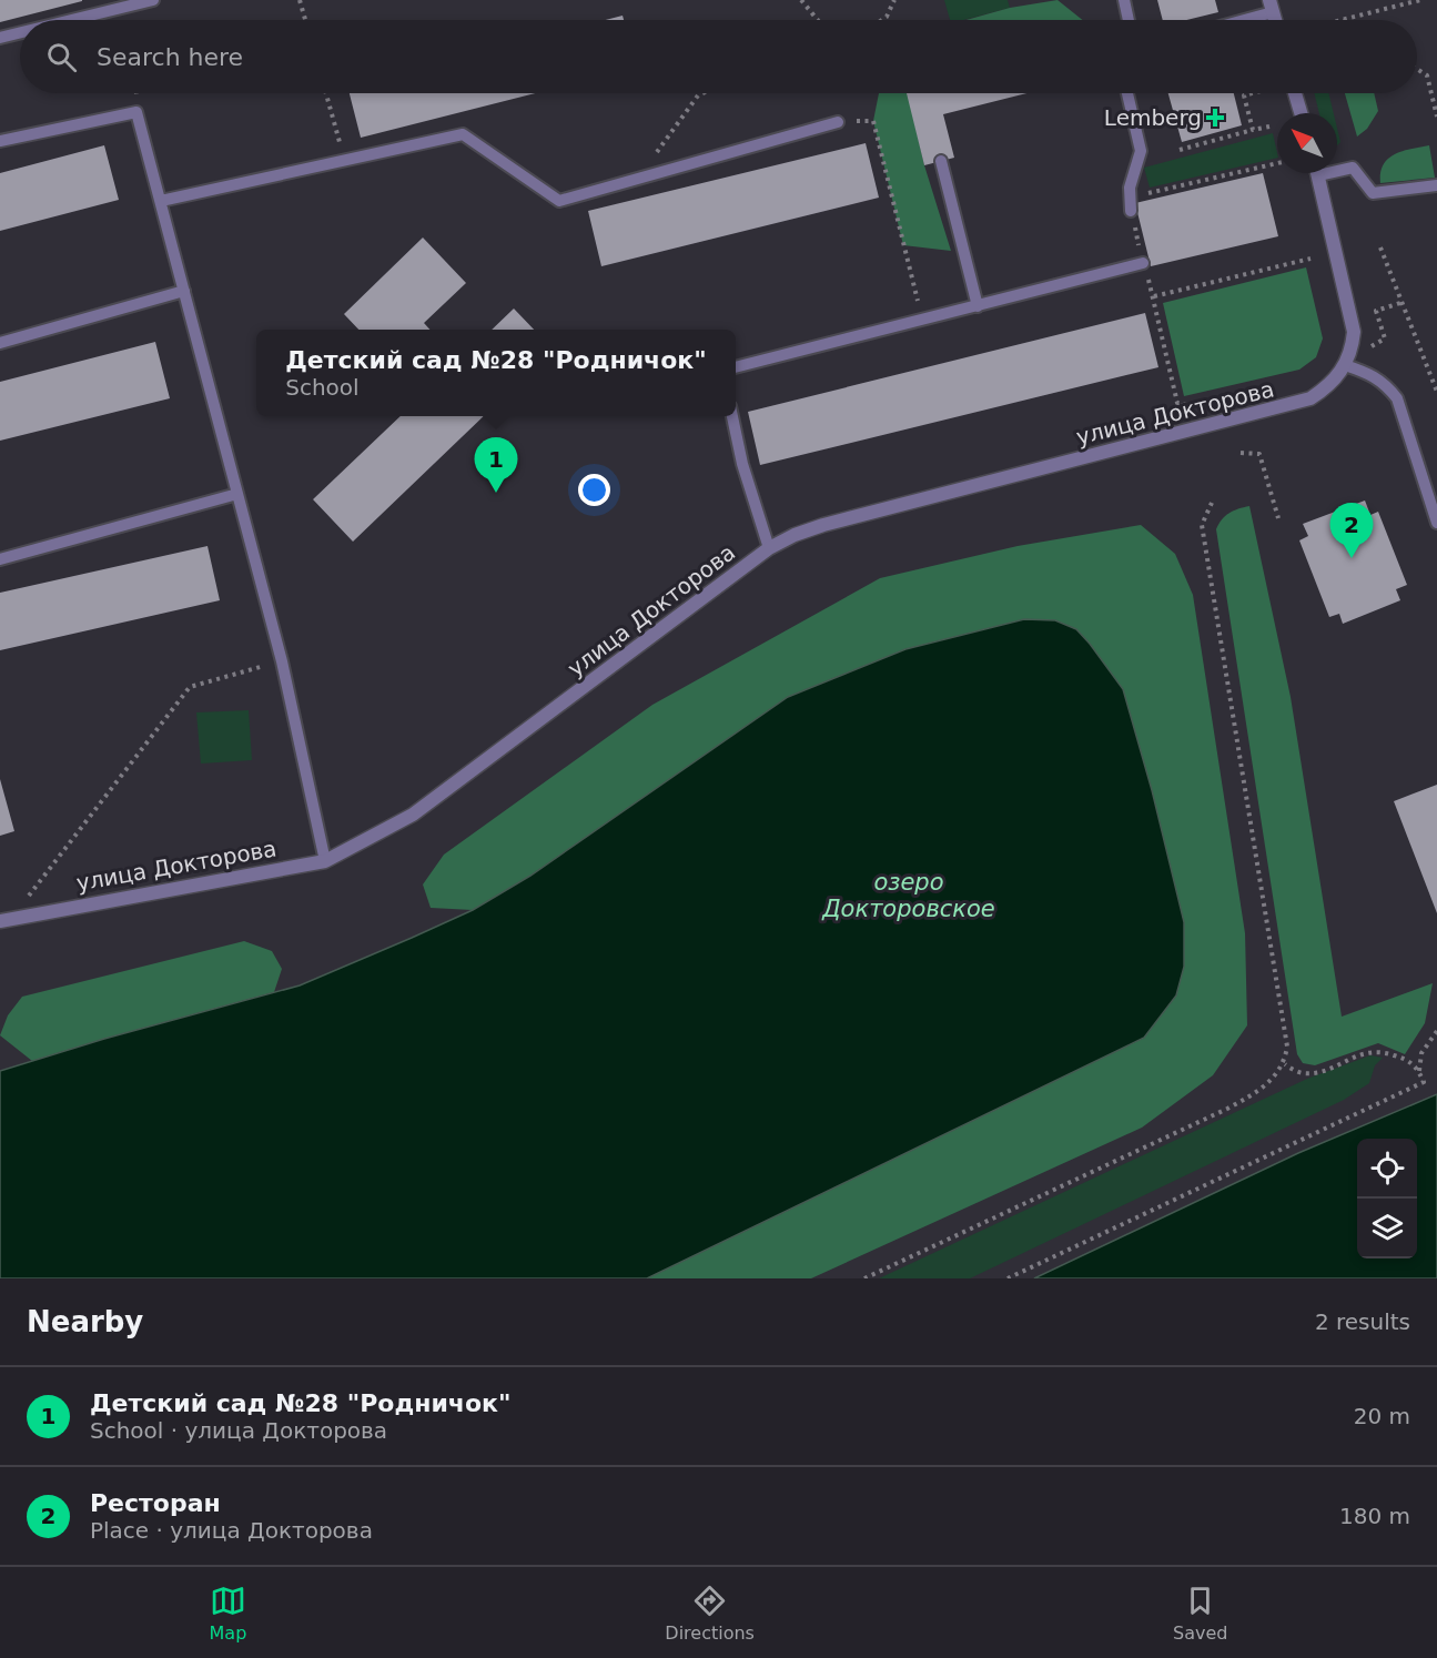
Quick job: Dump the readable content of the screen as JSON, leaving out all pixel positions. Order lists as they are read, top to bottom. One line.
{"streets":{"street":["улица Докторова"]},"water":["озеро Докторовское"],"places":{"health":["Lemberg"]},"north":"top left","page":{"search":"Search here","popup":["Детский сад №28 \"Родничок\"","School"],"pins":["1","2"],"heading":["Nearby","2 results"],"list":[{"mark":"1","name":"Детский сад №28 \"Родничок\"","note":"School · улица Докторова","value":"20 m"},{"mark":"2","name":"Ресторан","note":"Place · улица Докторова","value":"180 m"}],"nav":["Map","Directions","Saved"]}}
